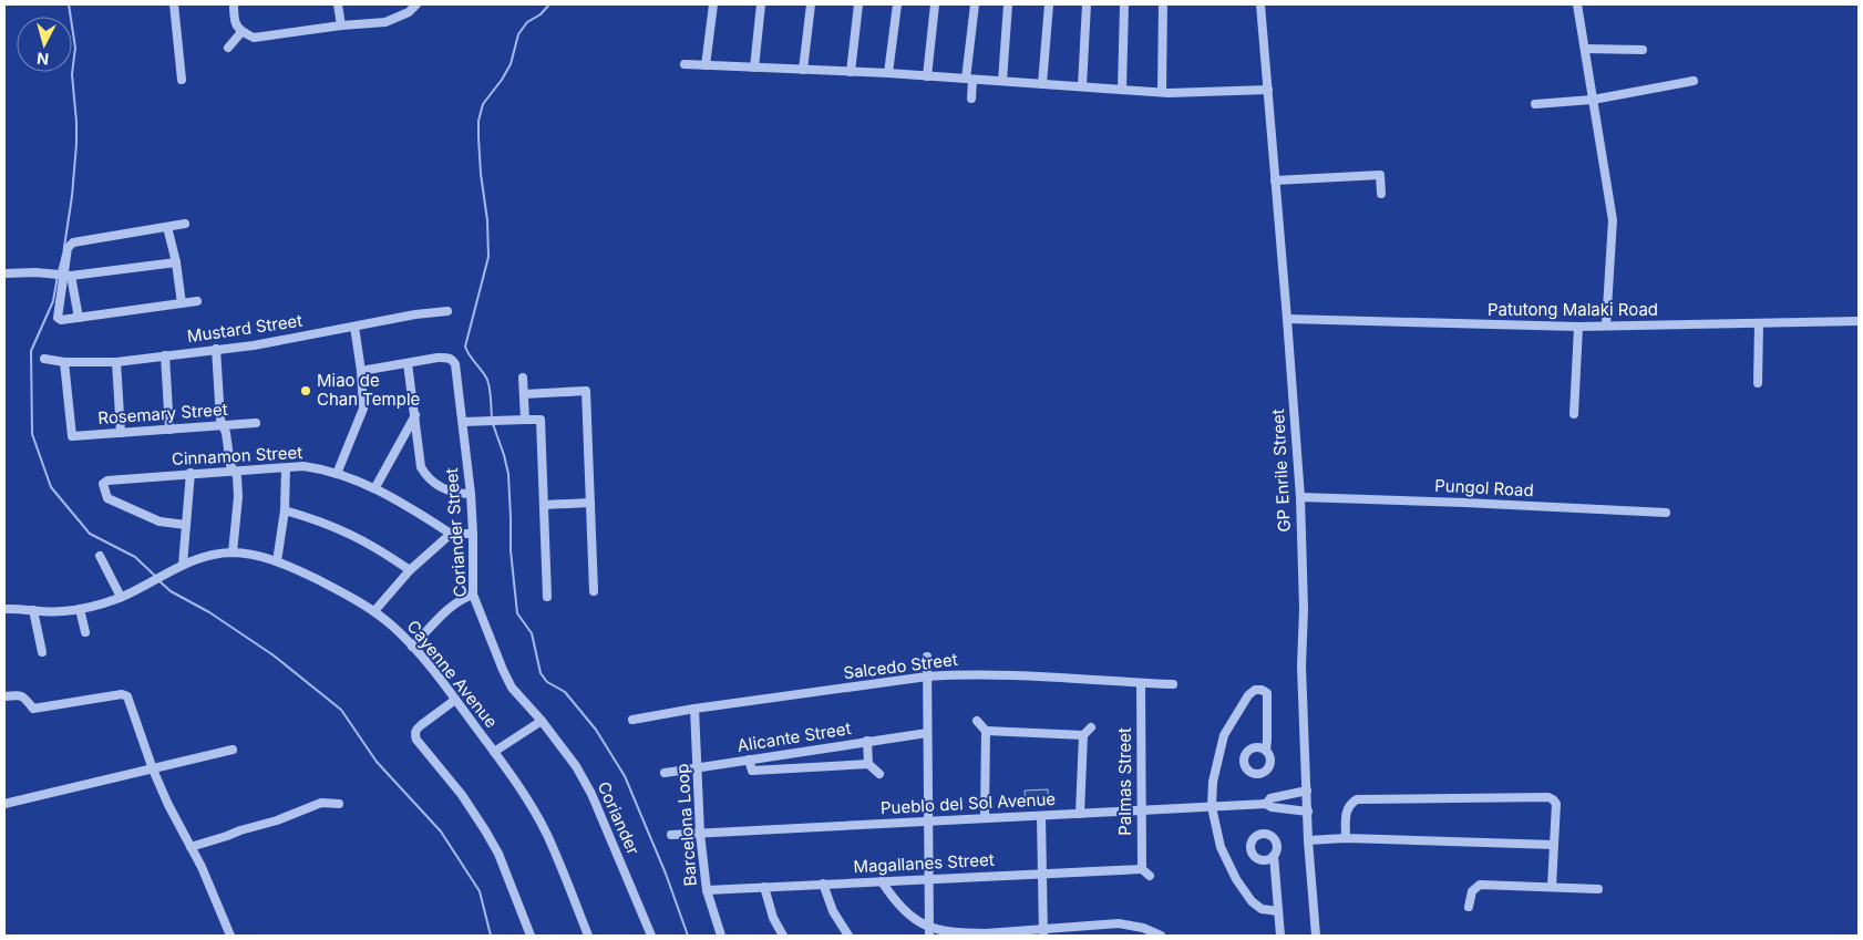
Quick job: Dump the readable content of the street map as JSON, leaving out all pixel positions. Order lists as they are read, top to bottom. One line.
{"streets":{"street":["Patutong Malaki Road","Mustard Street","Rosemary Street","Cinnamon Street","GP Enrile Street","Pungol Road","Coriander Street","Salcedo Street","Cayenne Avenue","Alicante Street","Palmas Street","Pueblo del Sol Avenue","Coriander","Barcelona Loop","Magallanes Street"]},"crossings":[["Patutong Malaki Road","GP Enrile Street"],["Mustard Street","Rosemary Street"],["GP Enrile Street","Pungol Road"],["GP Enrile Street","Pueblo del Sol Avenue"],["Coriander Street","Coriander"],["Salcedo Street","Palmas Street"],["Salcedo Street","Barcelona Loop"],["Alicante Street","Barcelona Loop"],["Palmas Street","Pueblo del Sol Avenue"],["Palmas Street","Magallanes Street"],["Pueblo del Sol Avenue","Barcelona Loop"],["Barcelona Loop","Magallanes Street"]],"places":["Miao de Chan Temple"],"north":"bottom"}
